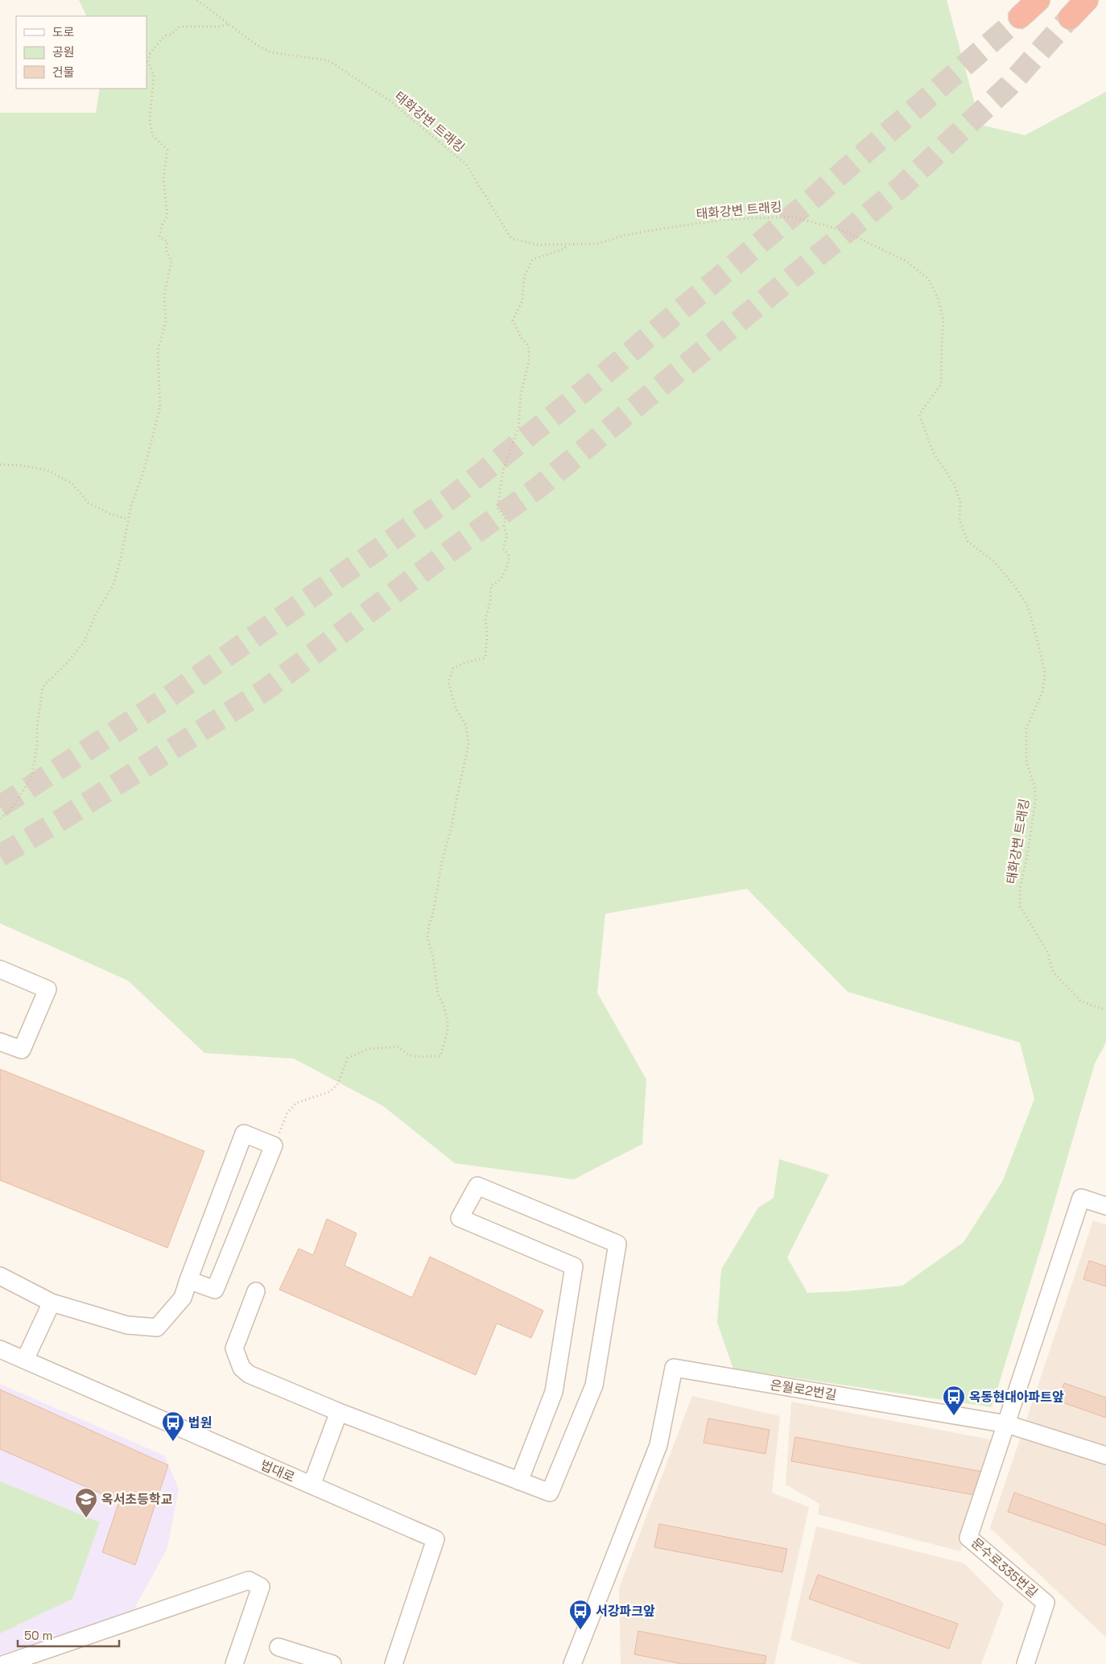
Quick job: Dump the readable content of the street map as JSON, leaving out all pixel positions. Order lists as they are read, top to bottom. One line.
{"streets":{"street":["은월로2번길","법대로","문수로335번길"],"path":["태화강변 트래킹"]},"crossings":[["은월로2번길","문수로335번길"]],"places":{"bus stop":["옥동현대아파트앞","법원","서강파크앞"],"school or university":["옥서초등학교"]},"legend":["도로","공원","건물"],"scale_bar":"50 m"}
